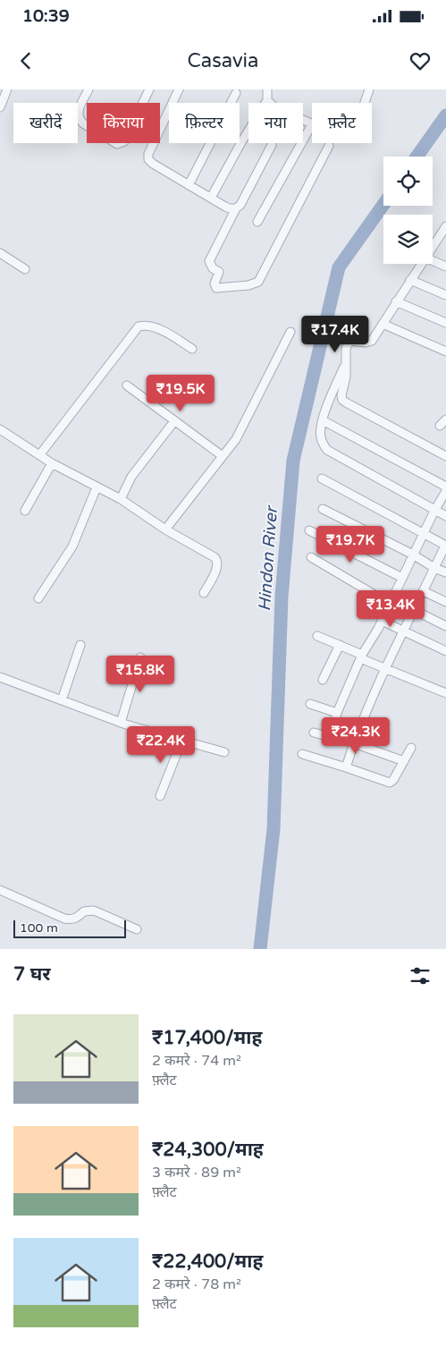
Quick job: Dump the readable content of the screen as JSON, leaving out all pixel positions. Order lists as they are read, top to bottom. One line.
{"water":["Hindon River"],"scale_bar":"100 m","page":{"status":"10:39","header":"Casavia","chip":["खरीदें","किराया","फ़िल्टर","नया","फ़्लैट"],"price":["₹17.4K","₹19.5K","₹19.7K","₹13.4K","₹15.8K","₹24.3K","₹22.4K"],"scale":"100 m","heading":"7 घर","list":[{"name":"₹17,400/माह","note":"2 कमरे · 74 m² · फ़्लैट"},{"name":"₹24,300/माह","note":"3 कमरे · 89 m² · फ़्लैट"},{"name":"₹22,400/माह","note":"2 कमरे · 78 m² · फ़्लैट"}]}}
